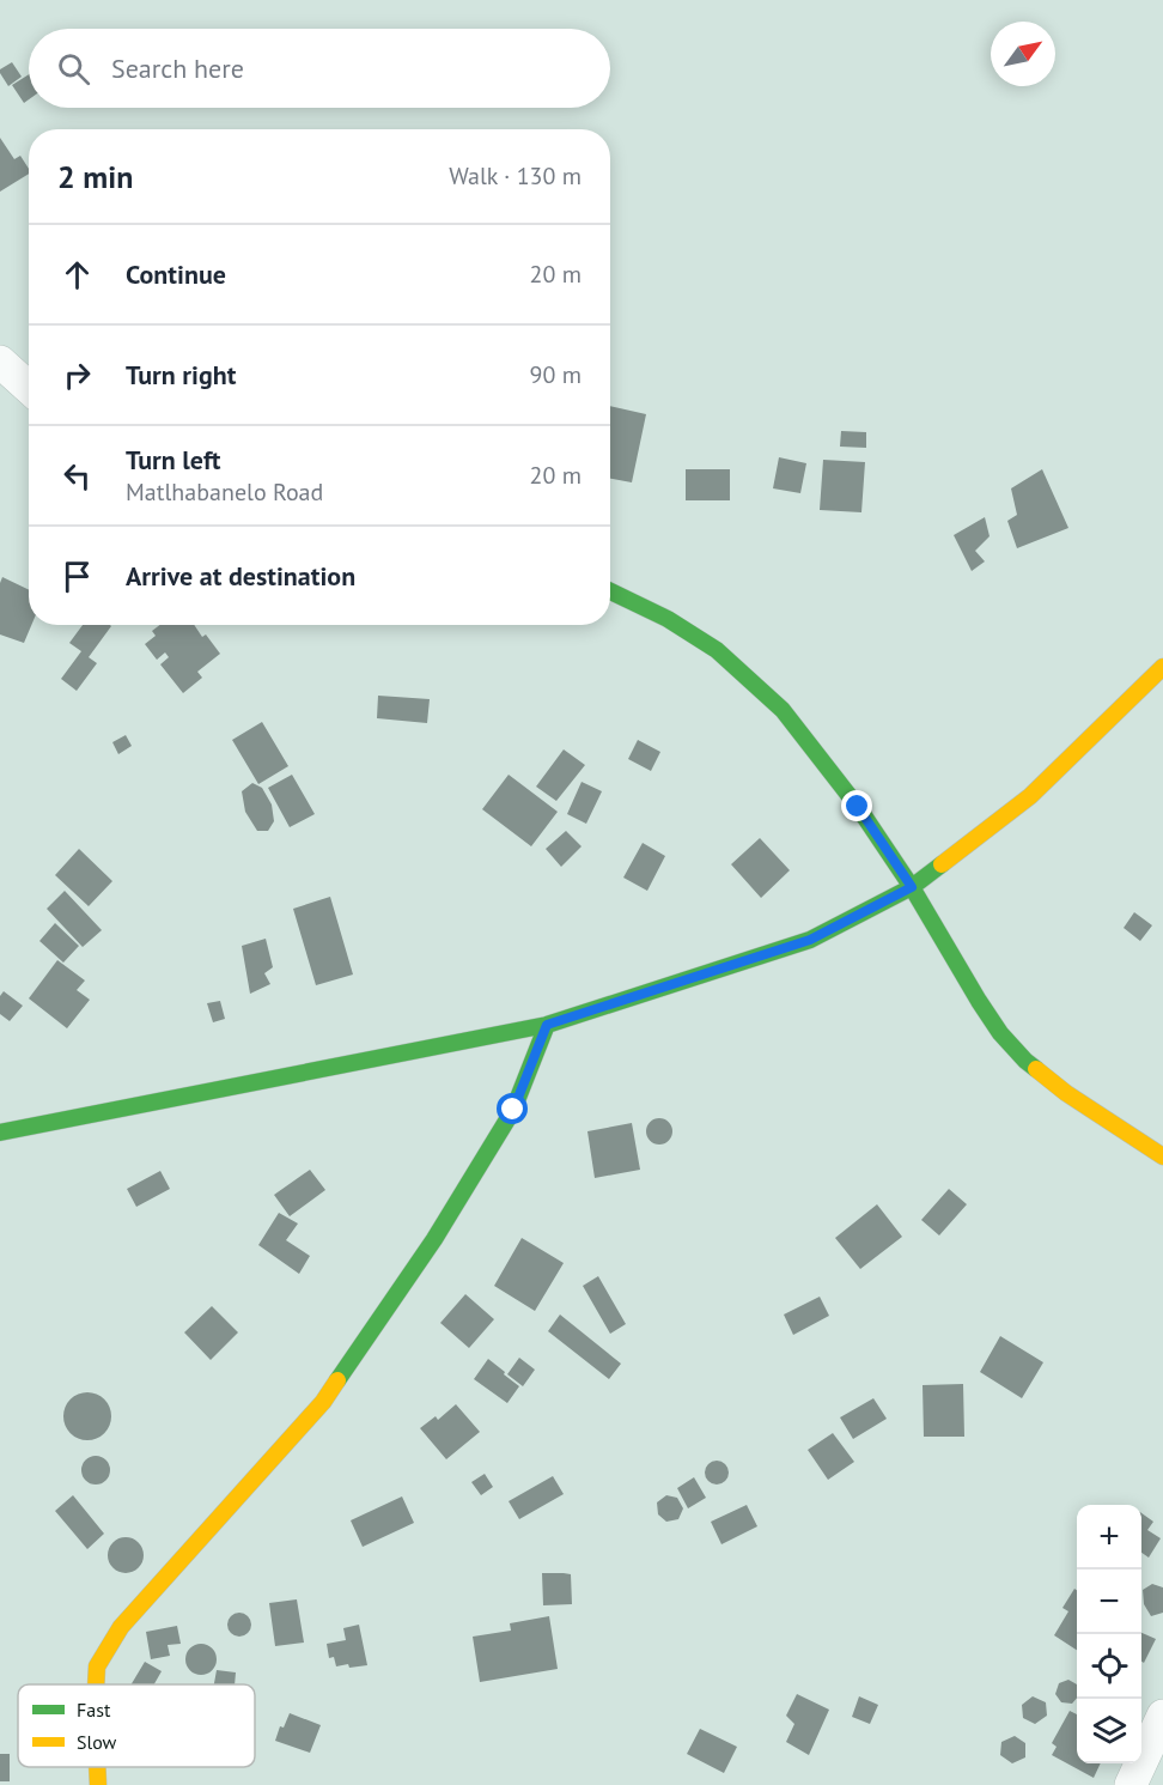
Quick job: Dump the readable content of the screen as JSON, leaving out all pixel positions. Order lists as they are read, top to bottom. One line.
{"legend":["Fast","Slow"],"north":"top right","page":{"search":"Search here","heading":["2 min","Walk · 130 m"],"list":[["Continue","20 m"],["Turn right","90 m"],["Turn left","Matlhabanelo Road","20 m"],"Arrive at destination"],"map_buttons":["+","−"]}}
